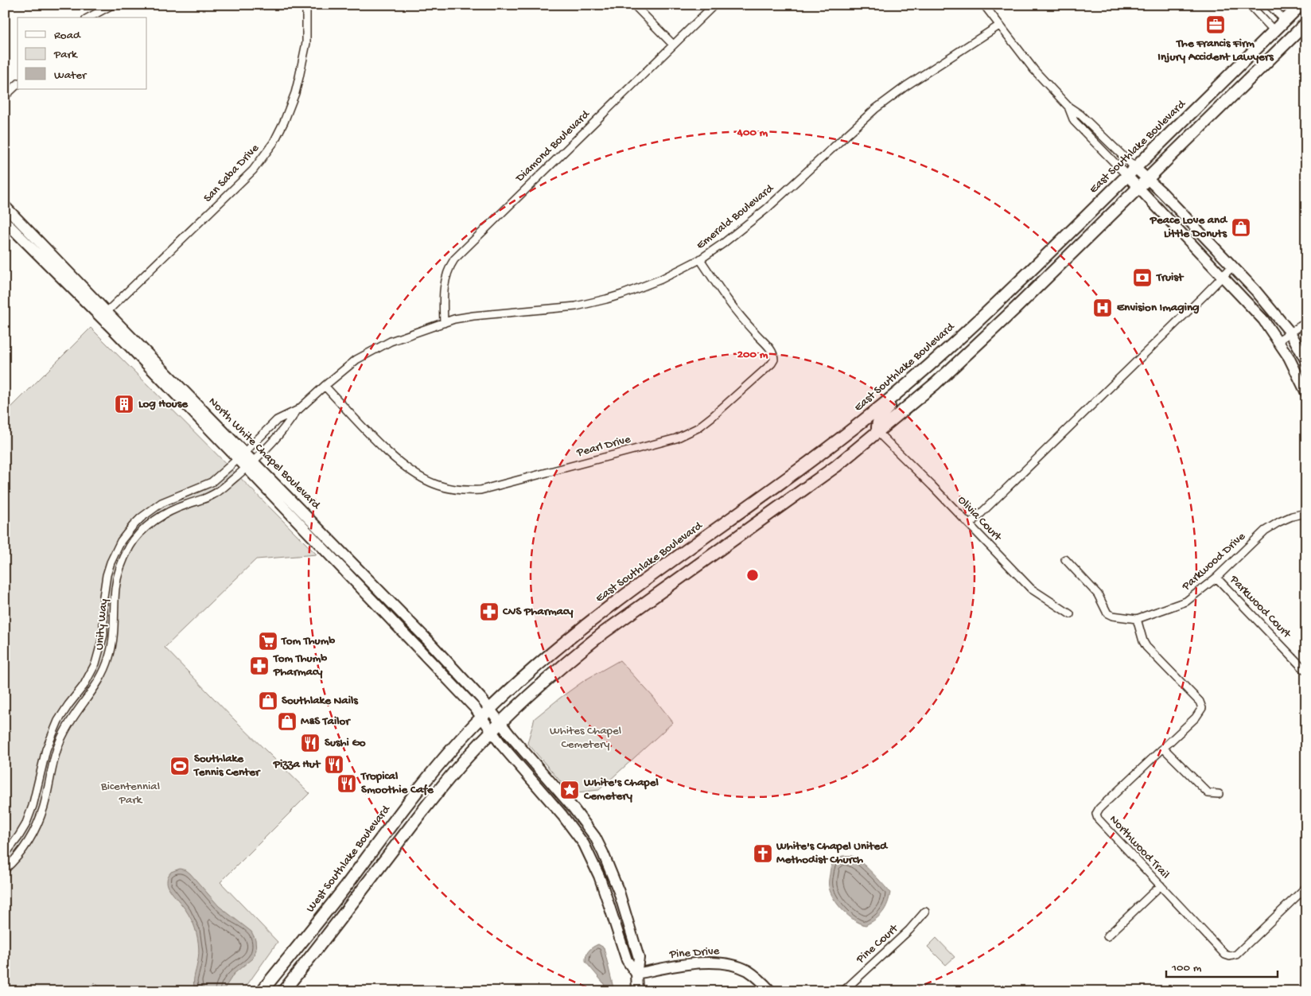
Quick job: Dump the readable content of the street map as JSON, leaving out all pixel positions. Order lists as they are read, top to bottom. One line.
{"streets":{"main road":["East Southlake Boulevard","North White Chapel Boulevard","West Southlake Boulevard","Pine Drive"],"street":["Diamond Boulevard","San Saba Drive","Emerald Boulevard","Pearl Drive","Olivia Court","Parkwood Drive","Parkwood Court","Unity Way","Northwood Trail","Pine Court"]},"crossings":[["Diamond Boulevard","Emerald Boulevard"],["East Southlake Boulevard","North White Chapel Boulevard"],["East Southlake Boulevard","West Southlake Boulevard"],["San Saba Drive","North White Chapel Boulevard"],["Emerald Boulevard","Pearl Drive"],["Emerald Boulevard","North White Chapel Boulevard"],["Emerald Boulevard","Unity Way"],["North White Chapel Boulevard","Unity Way"],["North White Chapel Boulevard","West Southlake Boulevard"],["North White Chapel Boulevard","Pine Drive"],["Parkwood Drive","Parkwood Court"],["Parkwood Drive","Northwood Trail"]],"parks":["Whites Chapel Cemetery","Bicentennial Park"],"places":{"office":["The Francis Firm Injury Accident Lawyers"],"shop":["Peace Love and Little Donuts","Southlake Nails","M&S Tailor"],"bank":["Truist"],"hospital":["Envision Imaging"],"building":["Log House"],"pharmacy":["CVS Pharmacy","Tom Thumb Pharmacy"],"supermarket":["Tom Thumb"],"restaurant":["Sushi Go","Pizza Hut","Tropical Smoothie Cafe"],"sports":["Southlake Tennis Center"],"place":["White's Chapel Cemetery"],"church":["White's Chapel United Methodist Church"]},"legend":["Road","Park","Water"],"scale_bar":"100 m","rings":["400 m","200 m"]}
